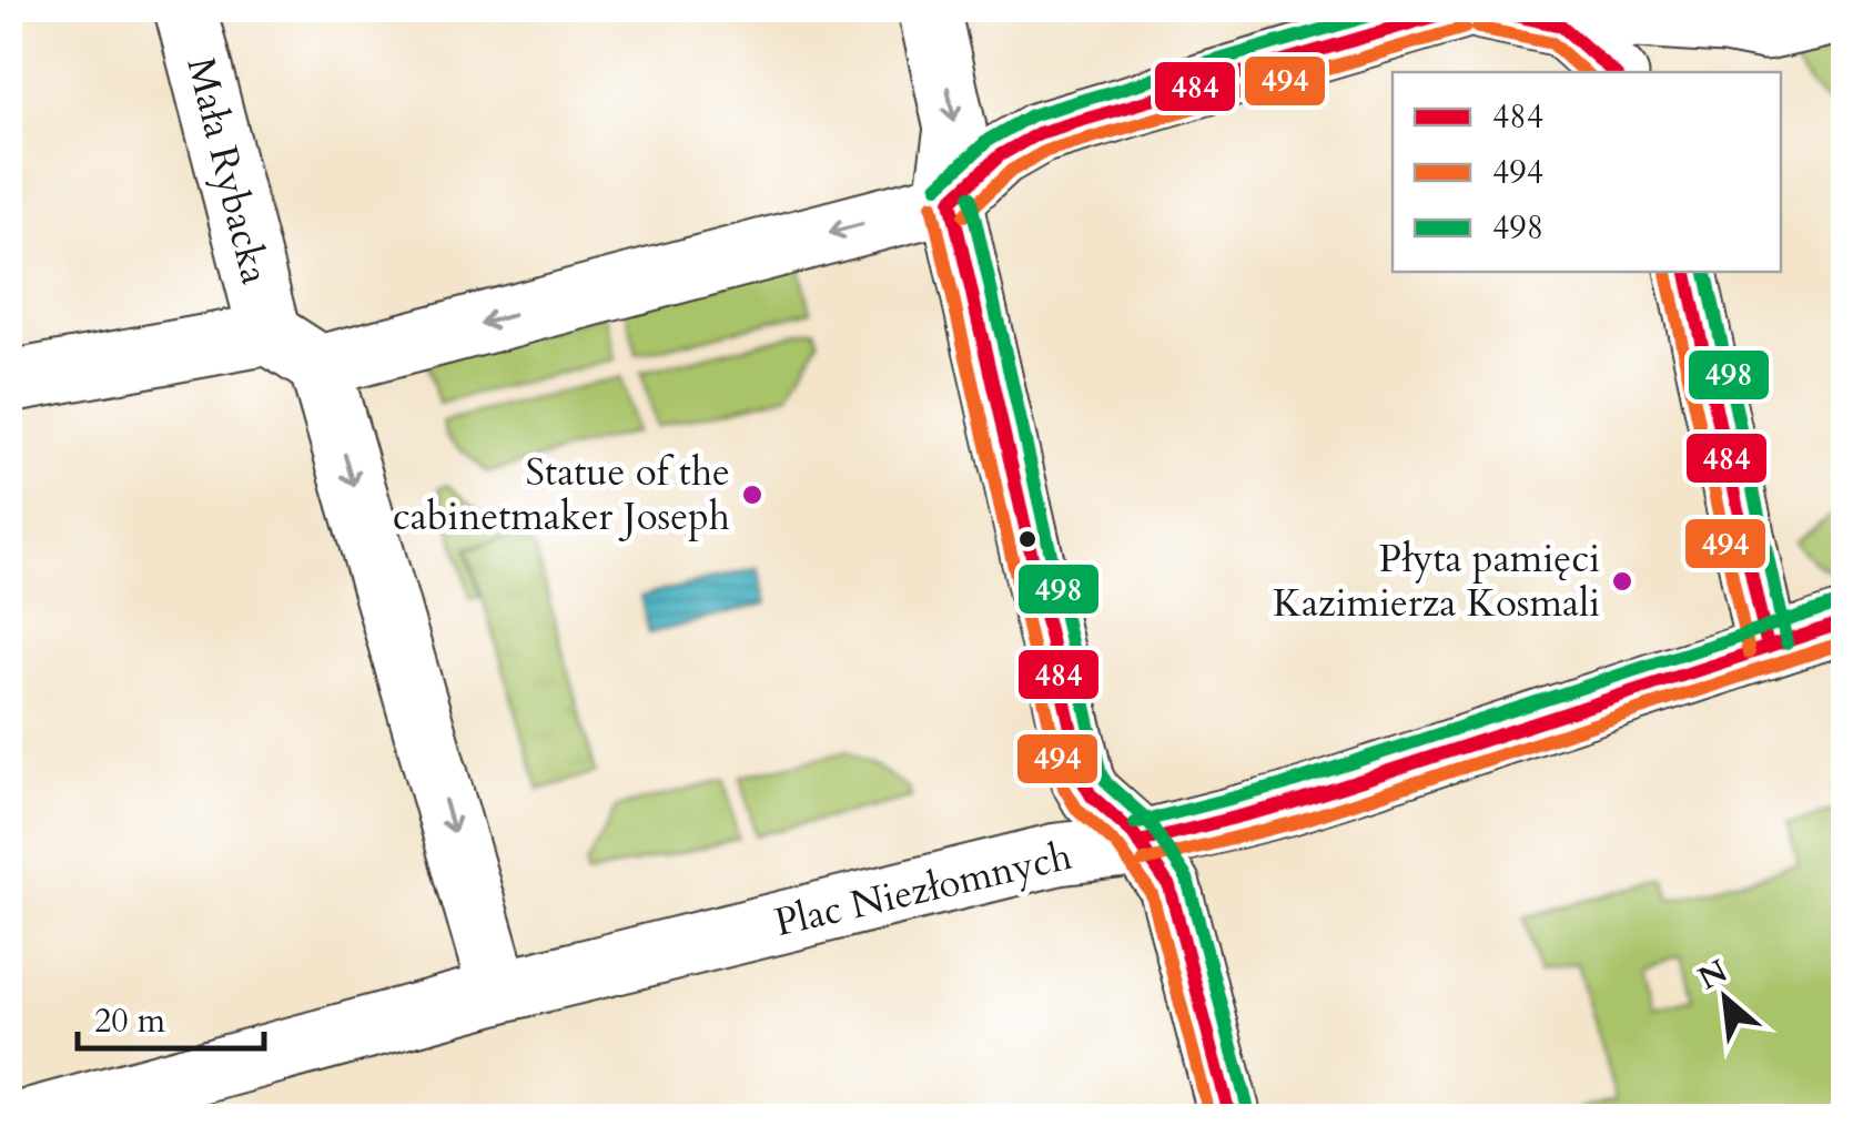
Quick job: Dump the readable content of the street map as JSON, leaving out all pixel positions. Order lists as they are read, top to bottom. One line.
{"streets":{"street":["Mała Rybacka","Plac Niezłomnych"]},"places":["Statue of the cabinetmaker Joseph","Płyta pamięci Kazimierza Kosmali"],"lines":["transit line 484","transit line 498","transit line 494"],"legend":["484","494","498"],"scale_bar":"20 m","north":"top left"}
